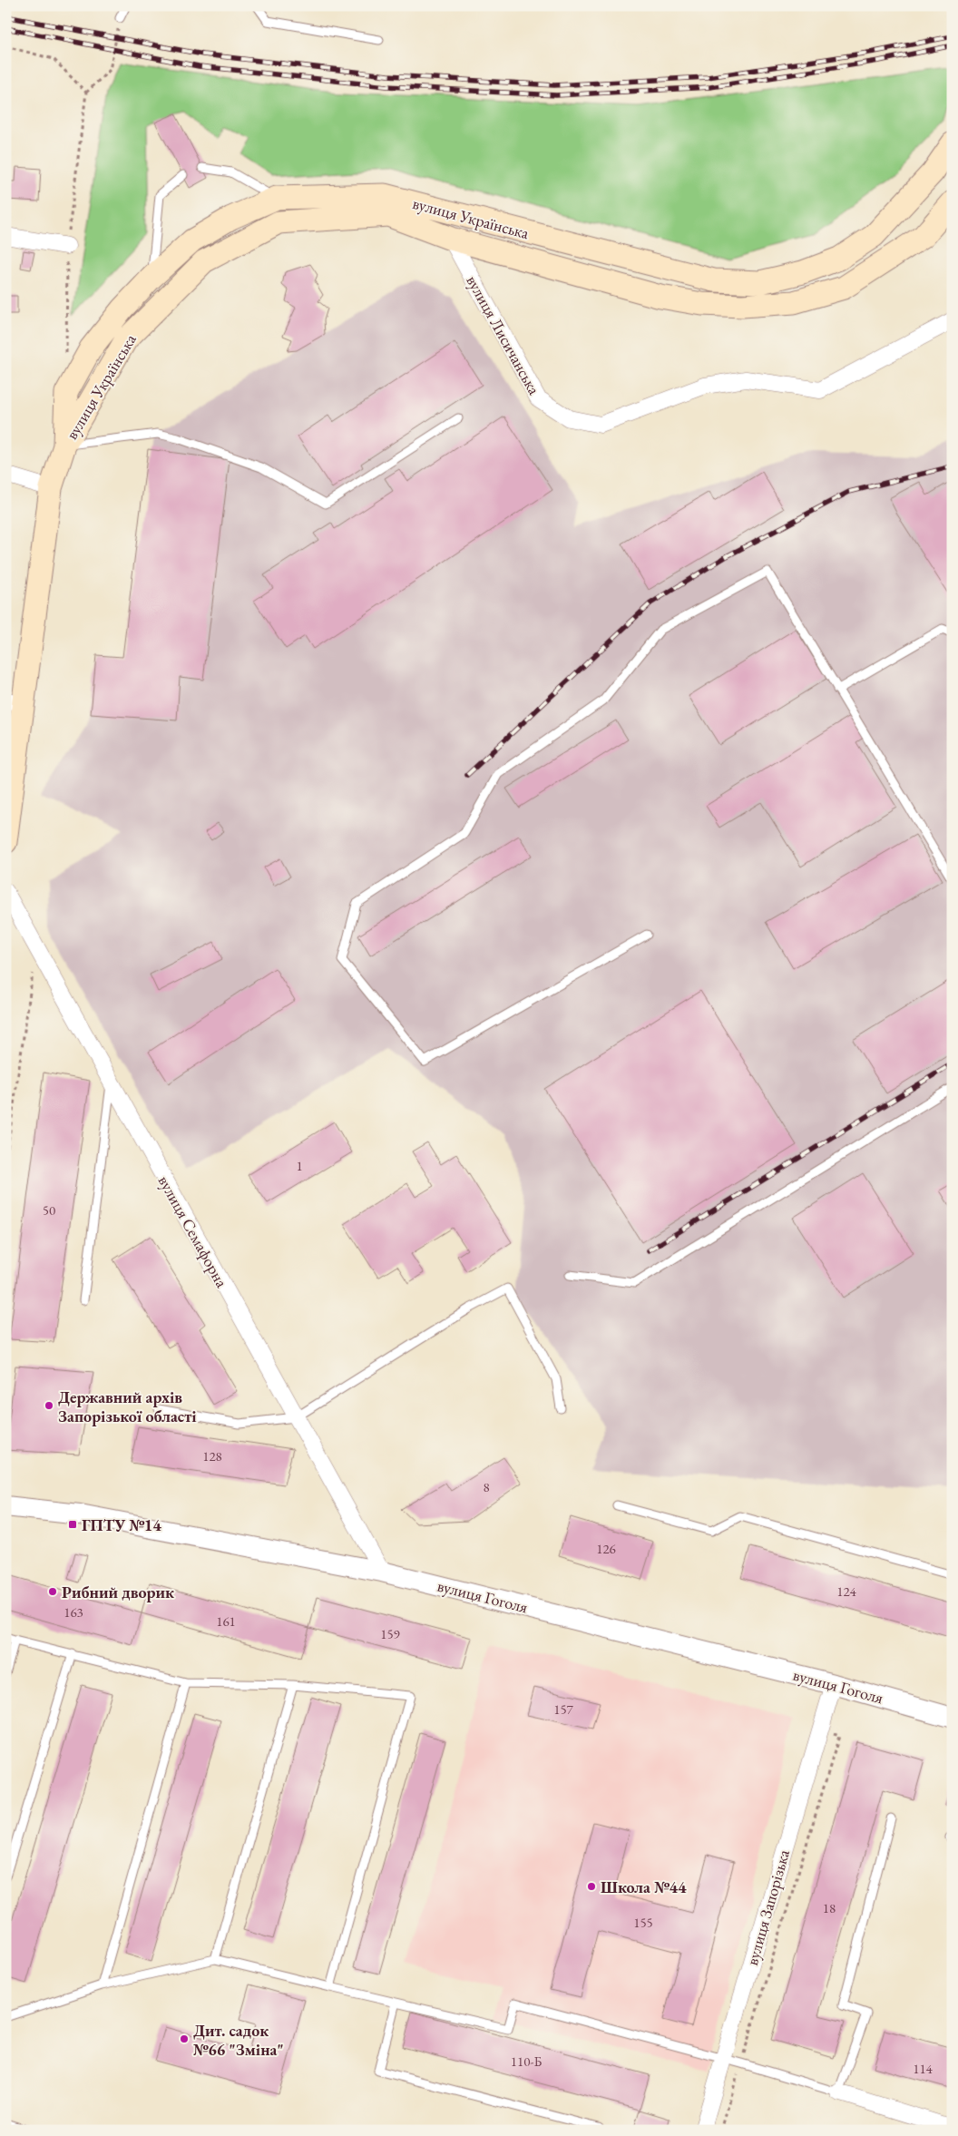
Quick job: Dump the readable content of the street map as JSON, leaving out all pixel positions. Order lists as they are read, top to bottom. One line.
{"streets":{"main road":["вулиця Українська"],"street":["вулиця Лисичанська","вулиця Семафорна","вулиця Гоголя","вулиця Запорізька"]},"crossings":[["вулиця Українська","вулиця Лисичанська"],["вулиця Семафорна","вулиця Гоголя"],["вулиця Гоголя","вулиця Запорізька"]],"places":{"other":["Державний архів Запорізької області","Рибний дворик","Школа №44","Дит. садок №66 \"Зміна\""],"transit":["ГПТУ №14"]},"house_numbers":["1","50","128","8","126","124","163","161","159","157","18","155","110-Б","114"]}
